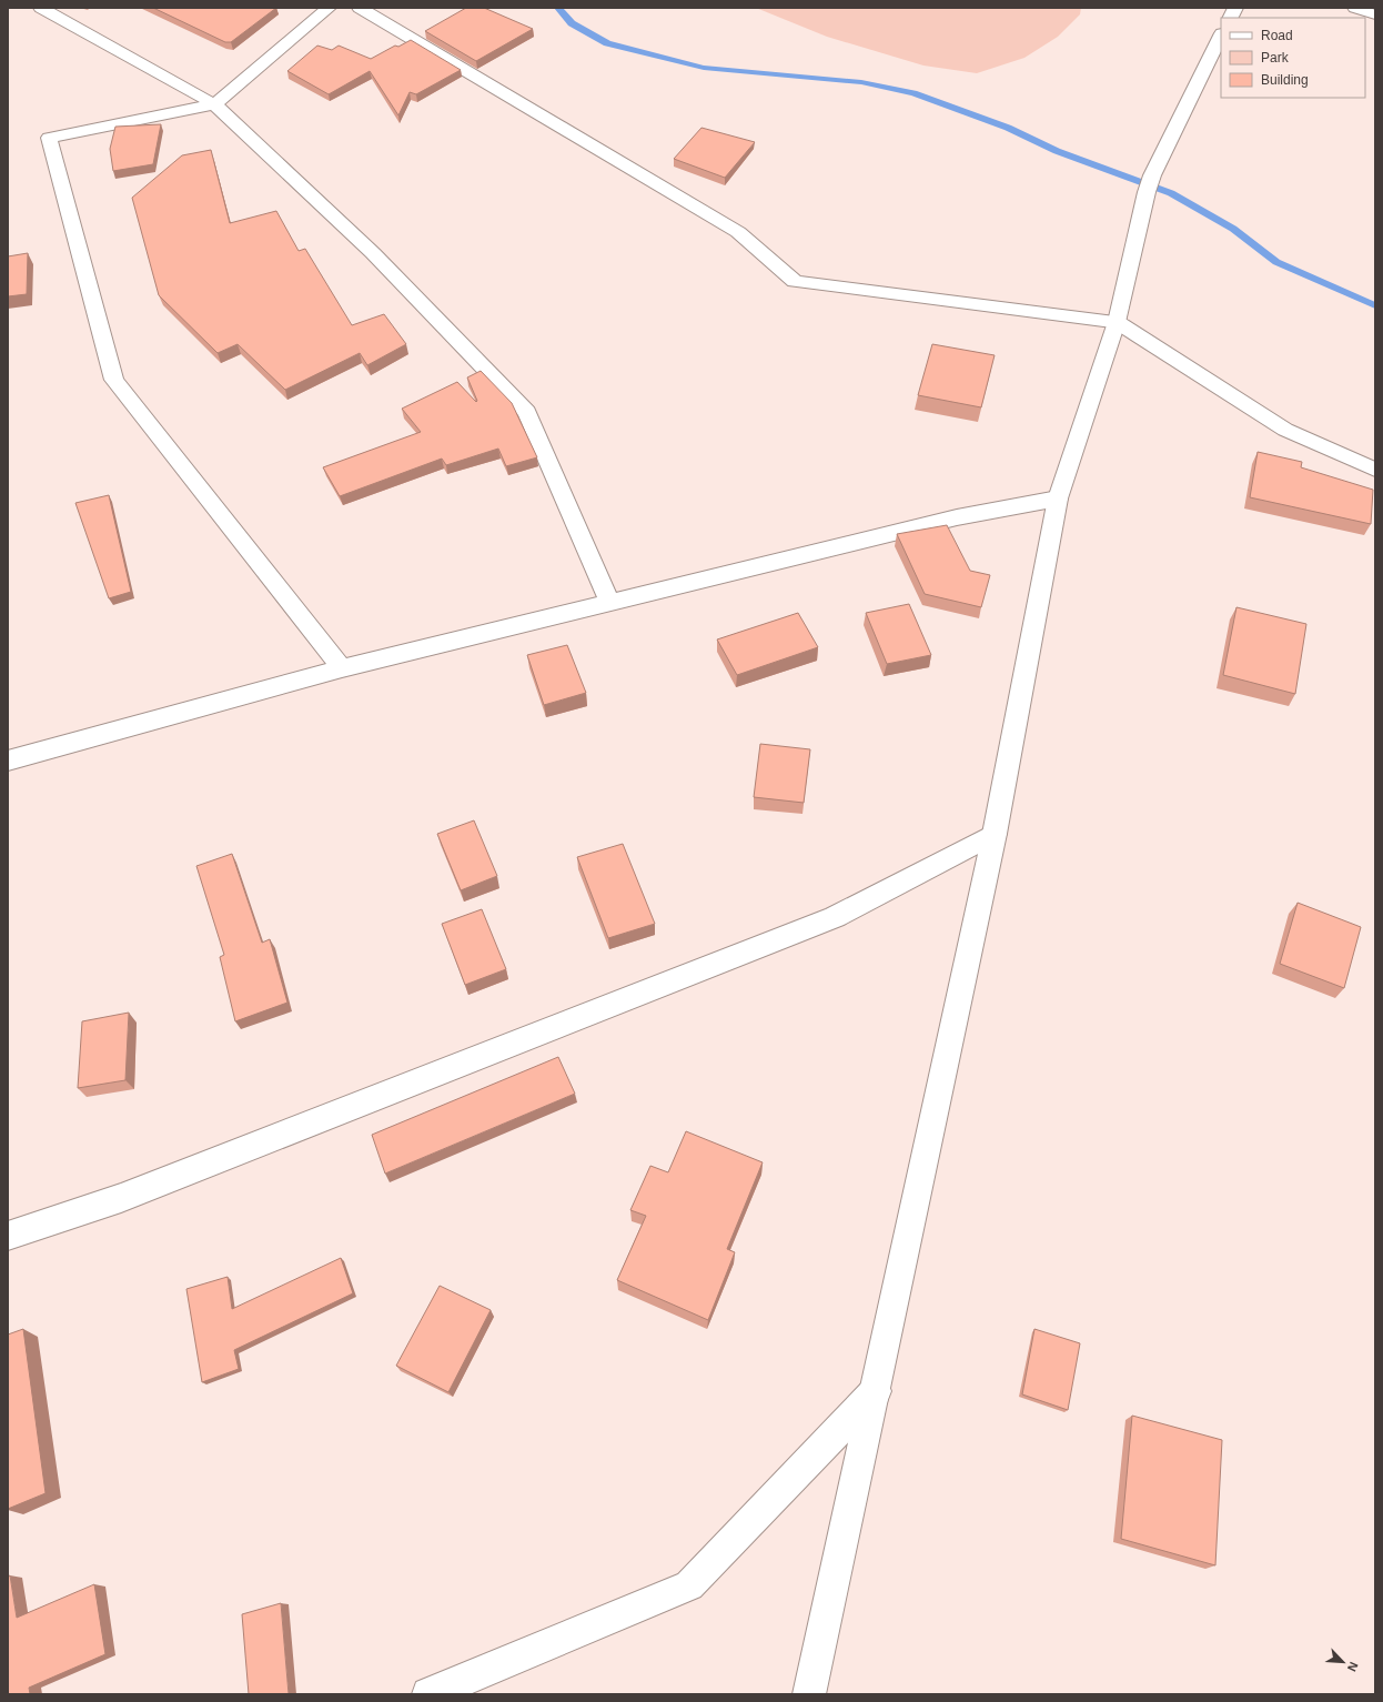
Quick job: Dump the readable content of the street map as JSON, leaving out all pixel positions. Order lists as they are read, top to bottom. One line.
{"legend":["Road","Park","Building"],"north":"bottom right"}
